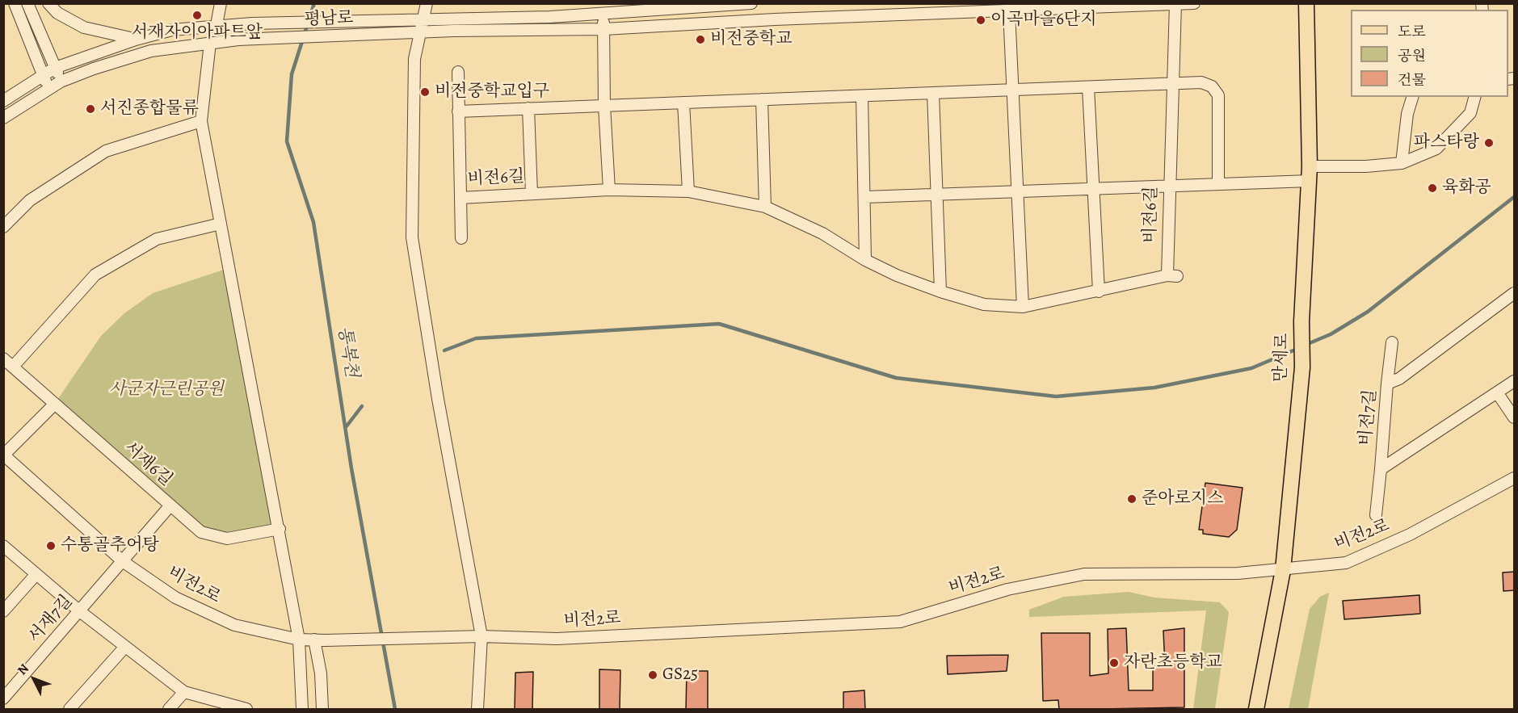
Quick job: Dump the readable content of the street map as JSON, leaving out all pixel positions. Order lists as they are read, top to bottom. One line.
{"streets":{"main road":["만세로"],"street":["평남로","비전6길","비전7길","서재6길","비전2로","서재7길"]},"crossings":[["평남로","비전6길"],["만세로","비전2로"],["서재6길","서재7길"],["비전2로","서재7길"]],"water":["통복천"],"parks":["사군자근린공원"],"places":["서재자이아파트앞","이곡마을6단지","비전중학교","비전중학교입구","서진종합물류","파스타랑","육화공","준아로지스","수통골추어탕","자란초등학교","GS25"],"legend":["도로","공원","건물"],"north":"top left"}
